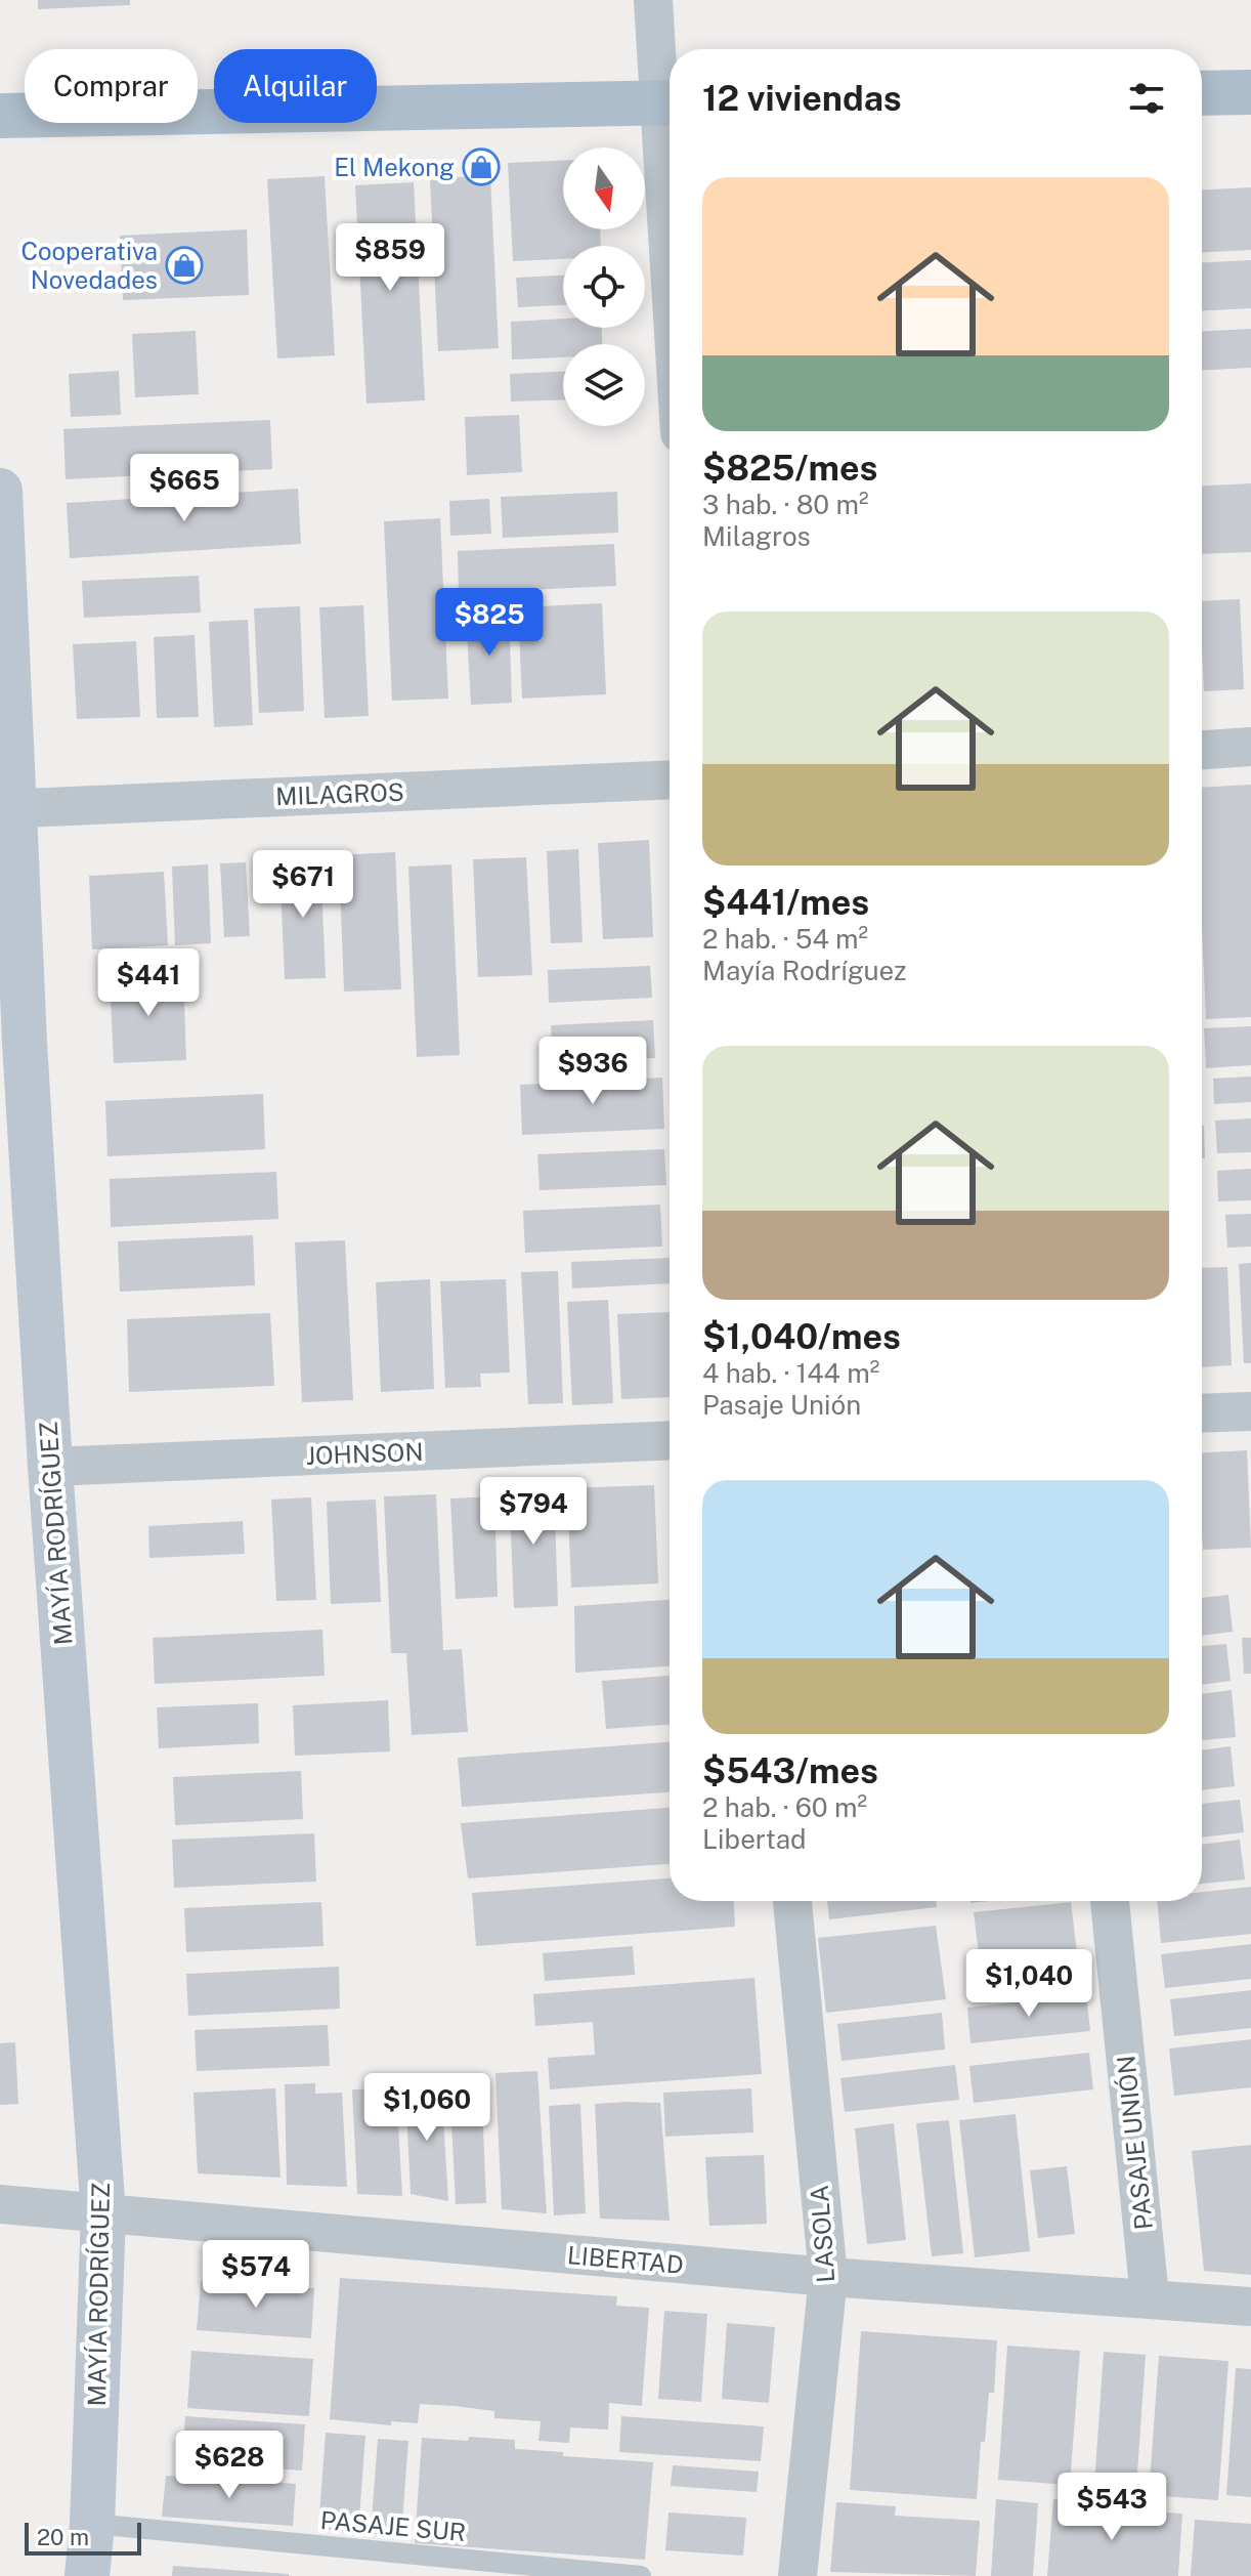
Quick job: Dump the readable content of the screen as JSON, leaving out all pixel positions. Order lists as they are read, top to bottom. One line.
{"streets":{"main road":["MAYÍA RODRÍGUEZ"],"street":["MILAGROS","JOHNSON","PASAJE UNIÓN","LASOLA","LIBERTAD"],"lane":["PASAJE SUR"]},"crossings":[["MILAGROS","MAYÍA RODRÍGUEZ"],["JOHNSON","MAYÍA RODRÍGUEZ"],["MAYÍA RODRÍGUEZ","LIBERTAD"],["MAYÍA RODRÍGUEZ","PASAJE SUR"],["PASAJE UNIÓN","LIBERTAD"],["LASOLA","LIBERTAD"]],"places":{"shop":["El Mekong","Cooperativa Novedades"]},"scale_bar":"20 m","north":"bottom","page":{"chip":["Comprar","Alquilar"],"heading":"12 viviendas","list":[{"name":"$825/mes","note":"3 hab. · 80 m² · Milagros"},{"name":"$441/mes","note":"2 hab. · 54 m² · Mayía Rodríguez"},{"name":"$1,040/mes","note":"4 hab. · 144 m² · Pasaje Unión"},{"name":"$543/mes","note":"2 hab. · 60 m² · Libertad"}],"price":["$859","$665","$825","$671","$441","$936","$794","$1,040","$1,060","$574","$628","$543"],"scale":"20 m"}}
